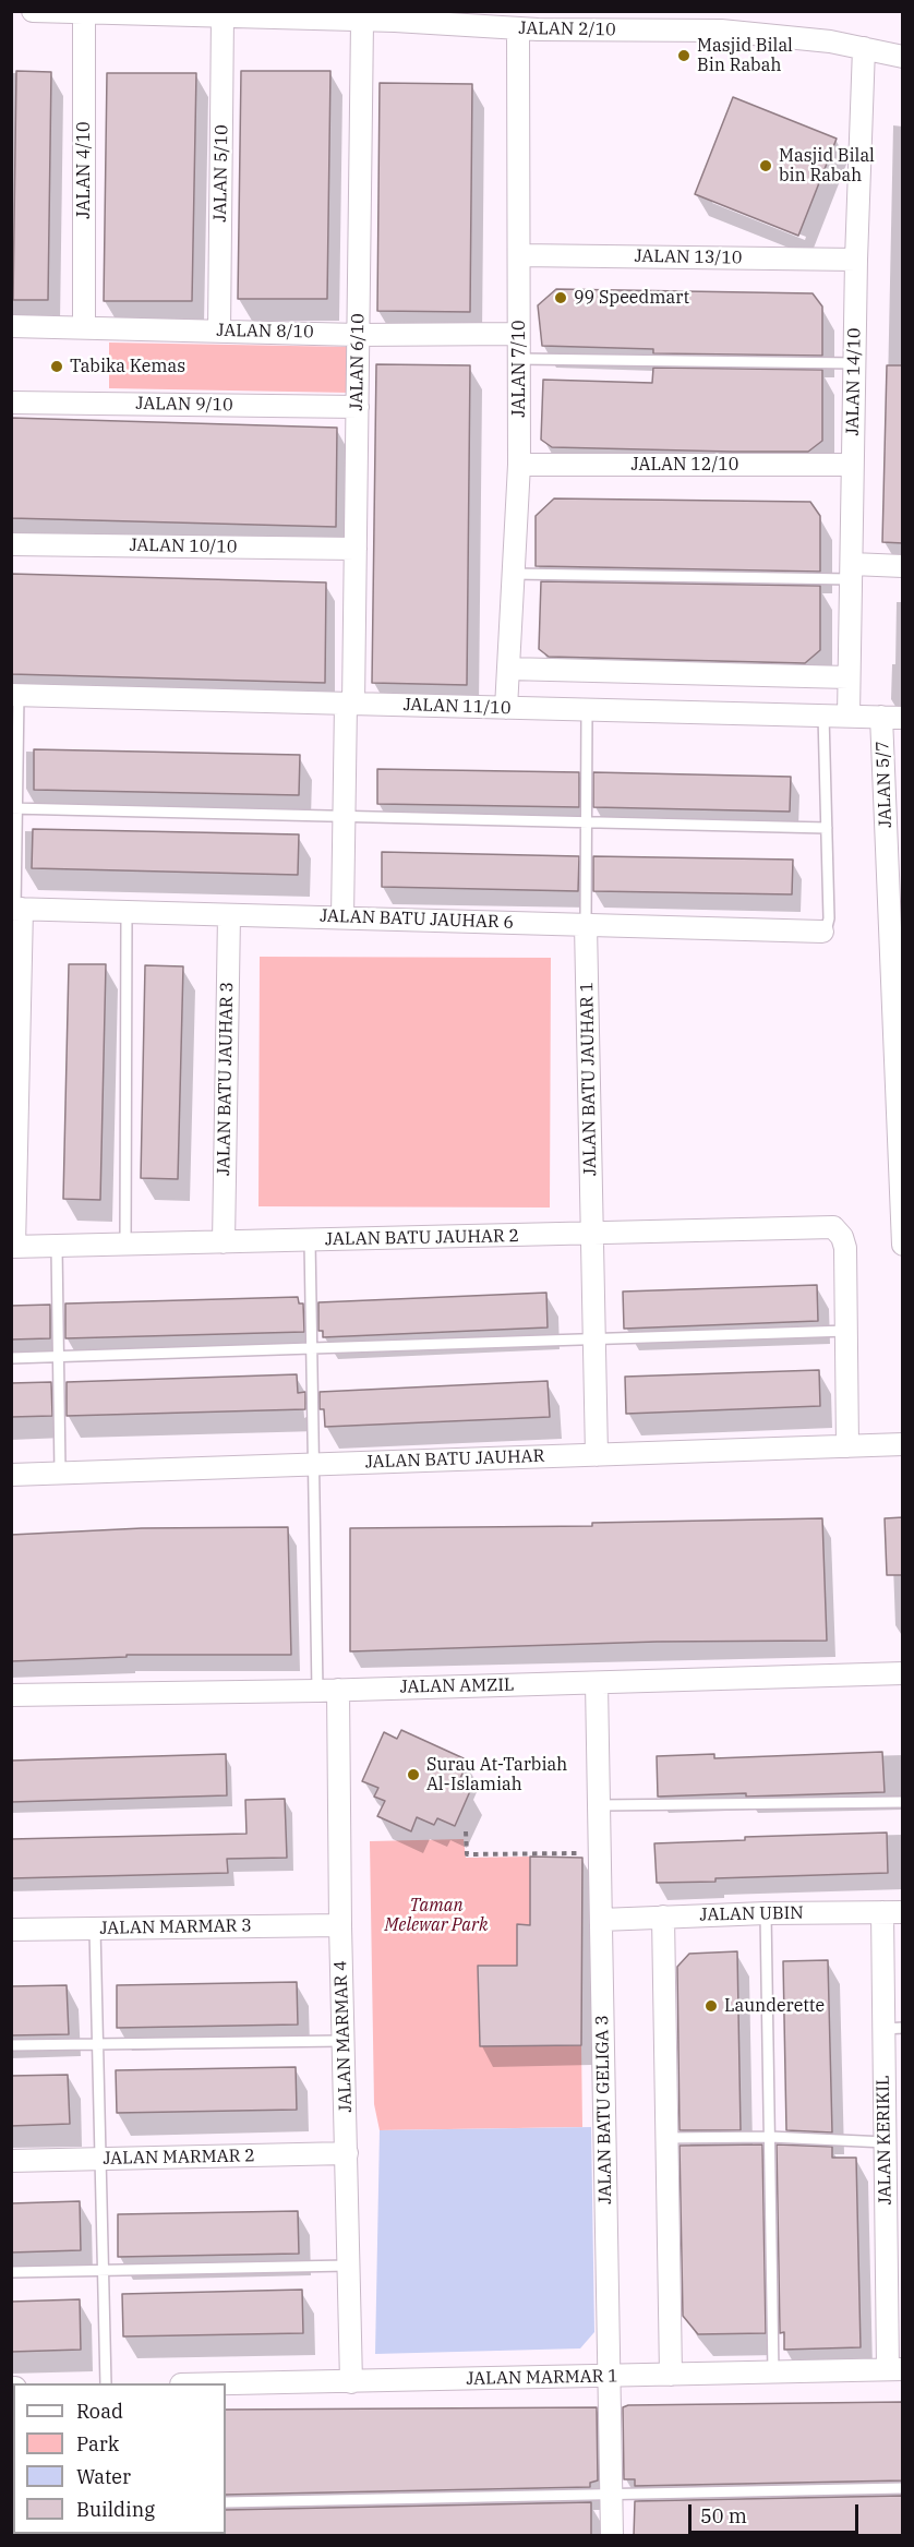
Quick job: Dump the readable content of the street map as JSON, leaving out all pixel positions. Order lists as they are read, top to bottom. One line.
{"streets":{"street":["JALAN 2/10","JALAN 4/10","JALAN 5/10","JALAN 13/10","JALAN 8/10","JALAN 6/10","JALAN 7/10","JALAN 14/10","JALAN 9/10","JALAN 12/10","JALAN 10/10","JALAN 11/10","JALAN 5/7","JALAN BATU JAUHAR 6","JALAN BATU JAUHAR 3","JALAN BATU JAUHAR 1","JALAN BATU JAUHAR 2","JALAN BATU JAUHAR","JALAN AMZIL","JALAN UBIN","JALAN MARMAR 3","JALAN MARMAR 4","JALAN BATU GELIGA 3","JALAN KERIKIL","JALAN MARMAR 2","JALAN MARMAR 1"]},"crossings":[["JALAN 2/10","JALAN 4/10"],["JALAN 2/10","JALAN 5/10"],["JALAN 2/10","JALAN 6/10"],["JALAN 2/10","JALAN 7/10"],["JALAN 2/10","JALAN 14/10"],["JALAN 4/10","JALAN 8/10"],["JALAN 5/10","JALAN 8/10"],["JALAN 13/10","JALAN 7/10"],["JALAN 13/10","JALAN 14/10"],["JALAN 8/10","JALAN 6/10"],["JALAN 8/10","JALAN 7/10"],["JALAN 6/10","JALAN 9/10"],["JALAN 6/10","JALAN 10/10"],["JALAN 6/10","JALAN 11/10"],["JALAN 6/10","JALAN BATU JAUHAR 6"],["JALAN 7/10","JALAN 12/10"],["JALAN 7/10","JALAN 11/10"],["JALAN 14/10","JALAN 12/10"],["JALAN 14/10","JALAN 11/10"],["JALAN 11/10","JALAN 5/7"],["JALAN BATU JAUHAR 6","JALAN BATU JAUHAR 3"],["JALAN BATU JAUHAR 6","JALAN BATU JAUHAR 1"],["JALAN BATU JAUHAR 3","JALAN BATU JAUHAR 2"],["JALAN BATU JAUHAR 1","JALAN BATU JAUHAR 2"],["JALAN BATU JAUHAR 1","JALAN BATU JAUHAR"],["JALAN AMZIL","JALAN MARMAR 4"],["JALAN AMZIL","JALAN BATU GELIGA 3"],["JALAN UBIN","JALAN BATU GELIGA 3"],["JALAN UBIN","JALAN KERIKIL"],["JALAN MARMAR 3","JALAN MARMAR 4"],["JALAN MARMAR 4","JALAN MARMAR 2"],["JALAN MARMAR 4","JALAN MARMAR 1"],["JALAN BATU GELIGA 3","JALAN MARMAR 1"],["JALAN KERIKIL","JALAN MARMAR 1"]],"parks":["Taman Melewar Park"],"places":["Masjid Bilal Bin Rabah","Masjid Bilal bin Rabah","99 Speedmart","Tabika Kemas","Surau At-Tarbiah Al-Islamiah","Launderette"],"legend":["Road","Park","Water","Building"],"scale_bar":"50 m"}
